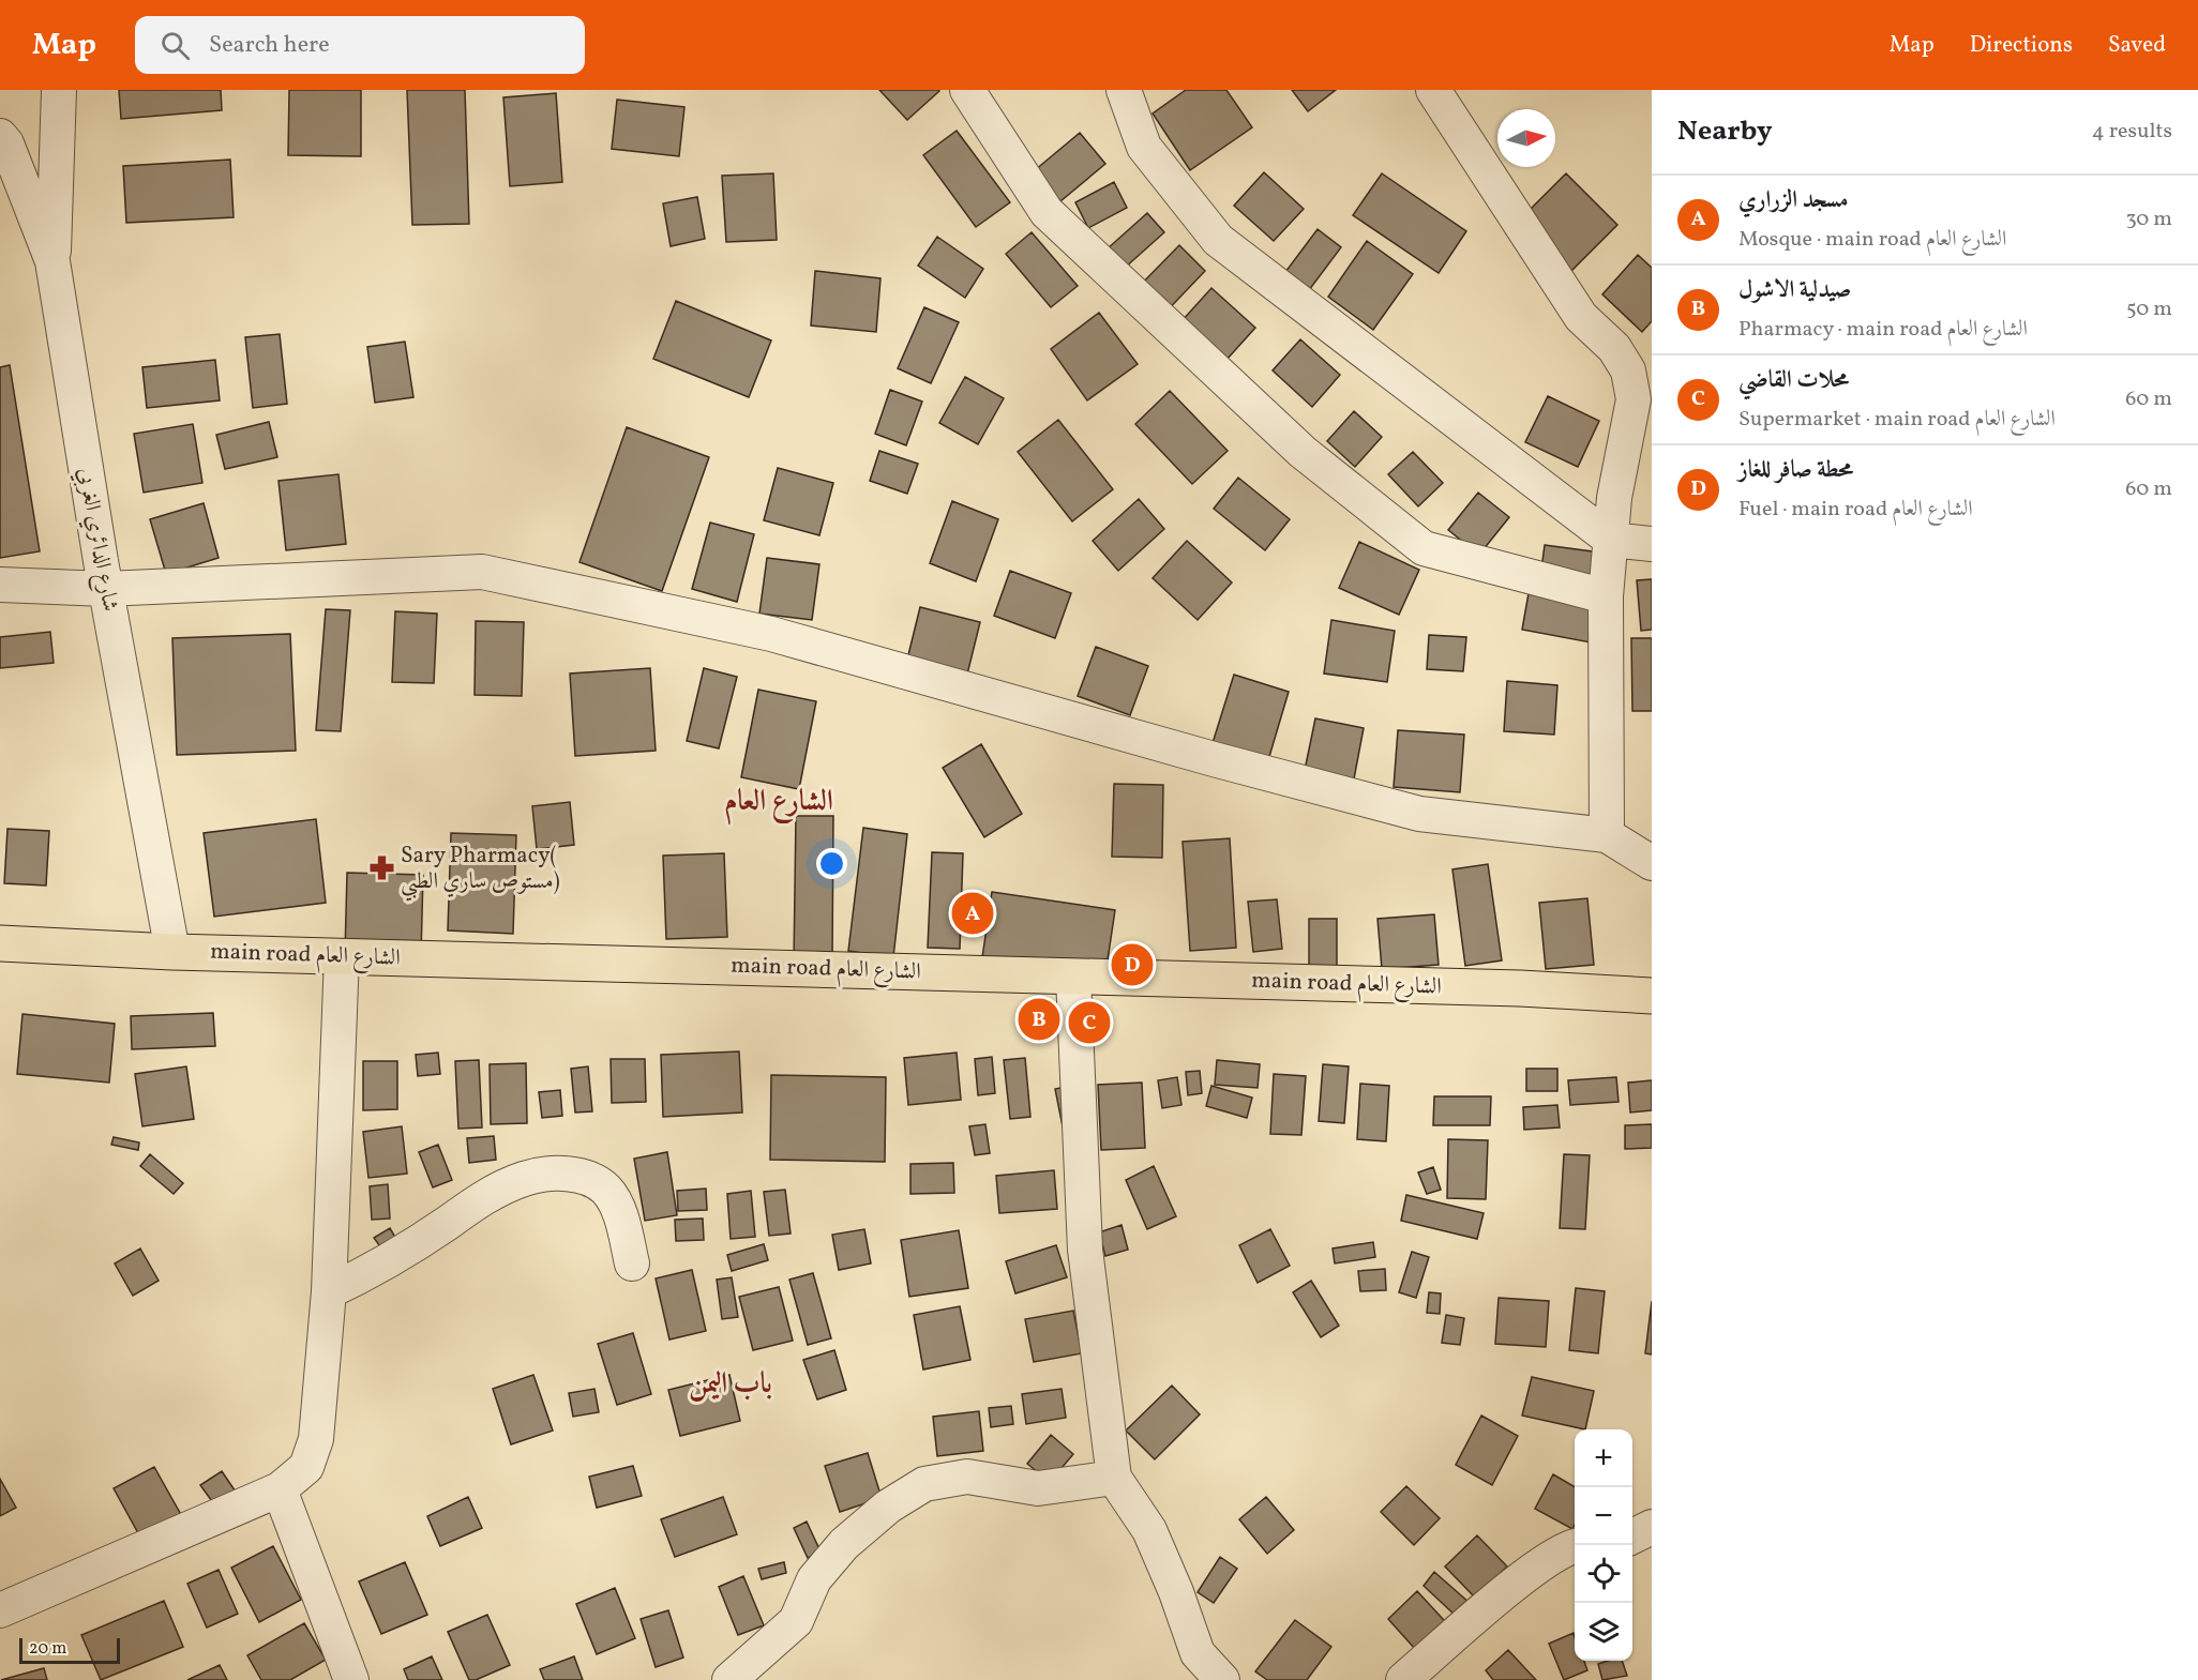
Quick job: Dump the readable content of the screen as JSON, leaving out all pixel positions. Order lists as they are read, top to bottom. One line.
{"streets":{"main road":["main road الشارع العام"],"street":["شارع الدائري الغربي"]},"crossings":[["شارع الدائري الغربي","main road الشارع العام"]],"districts":["الشارع العام","باب اليمن"],"places":{"pharmacy":["Sary Pharmacy( مستوص ساري الطبي)"]},"scale_bar":"20 m","north":"right","page":{"header":"Map","search":"Search here","nav":["Map","Directions","Saved"],"heading":["Nearby","4 results"],"list":[{"mark":"A","name":"مسجد الزراري","note":"Mosque · main road الشارع العام","value":"30 m"},{"mark":"B","name":"صيدلية الاشول","note":"Pharmacy · main road الشارع العام","value":"50 m"},{"mark":"C","name":"محلات القاضي","note":"Supermarket · main road الشارع العام","value":"60 m"},{"mark":"D","name":"محطة صافر للغاز","note":"Fuel · main road الشارع العام","value":"60 m"}],"pins":["A","D","B","C"],"map_buttons":["+","−"],"scale":"20 m"}}
